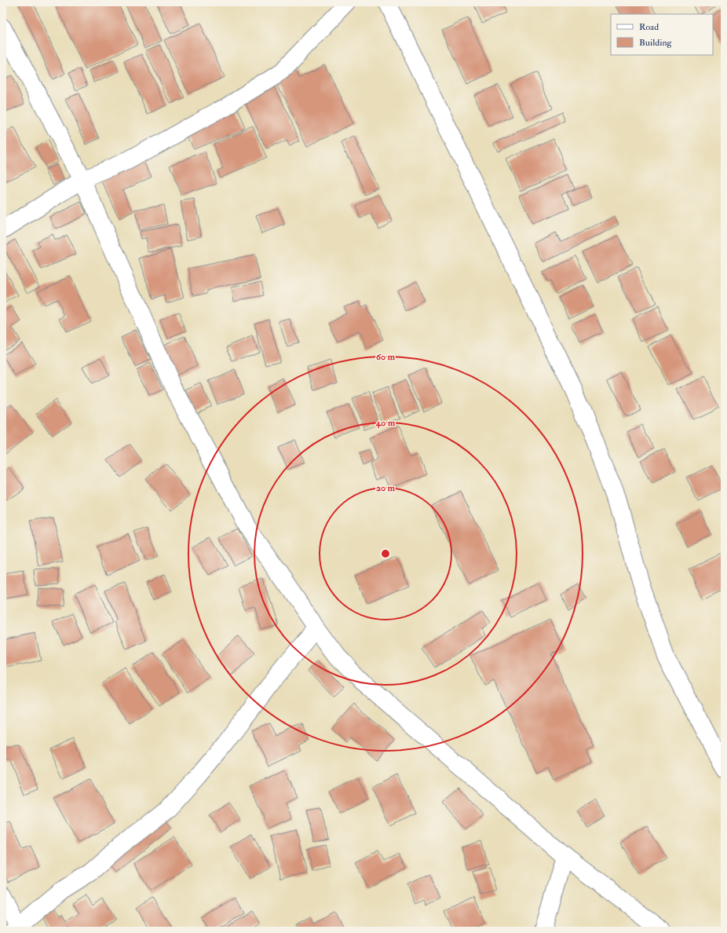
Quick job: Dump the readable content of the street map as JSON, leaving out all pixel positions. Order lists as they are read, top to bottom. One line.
{"legend":["Road","Building"],"rings":["60 m","40 m","20 m"]}
